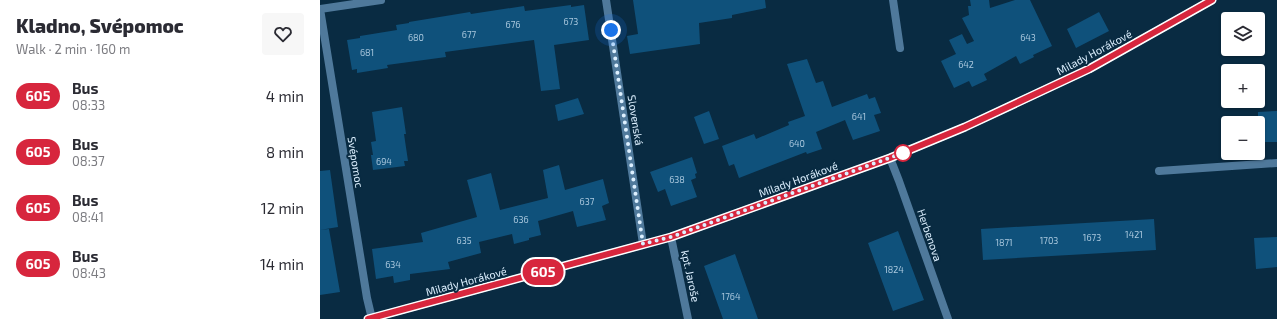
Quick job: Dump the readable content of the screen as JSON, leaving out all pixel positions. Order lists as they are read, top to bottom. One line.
{"streets":{"main road":["Milady Horákové"],"street":["Slovenská","Svépomoc","Herbenova","kpt. Jaroše"]},"crossings":[["Milady Horákové","Slovenská"],["Milady Horákové","Svépomoc"],["Milady Horákové","Herbenova"],["Milady Horákové","kpt. Jaroše"]],"lines":["bus line 605"],"house_numbers":["673","676","677","680","643","681","642","641","640","694","638","637","636","1421","1673","635","1703","1871","634","1824","1764"],"page":{"heading":["Kladno, Svépomoc","Walk · 2 min · 160 m"],"on_map":"605","map_buttons":["+","−"],"list":[{"mark":"605","name":"Bus","note":"08:33","value":"4 min"},{"mark":"605","name":"Bus","note":"08:37","value":"8 min"},{"mark":"605","name":"Bus","note":"08:41","value":"12 min"},{"mark":"605","name":"Bus","note":"08:43","value":"14 min"}]}}
